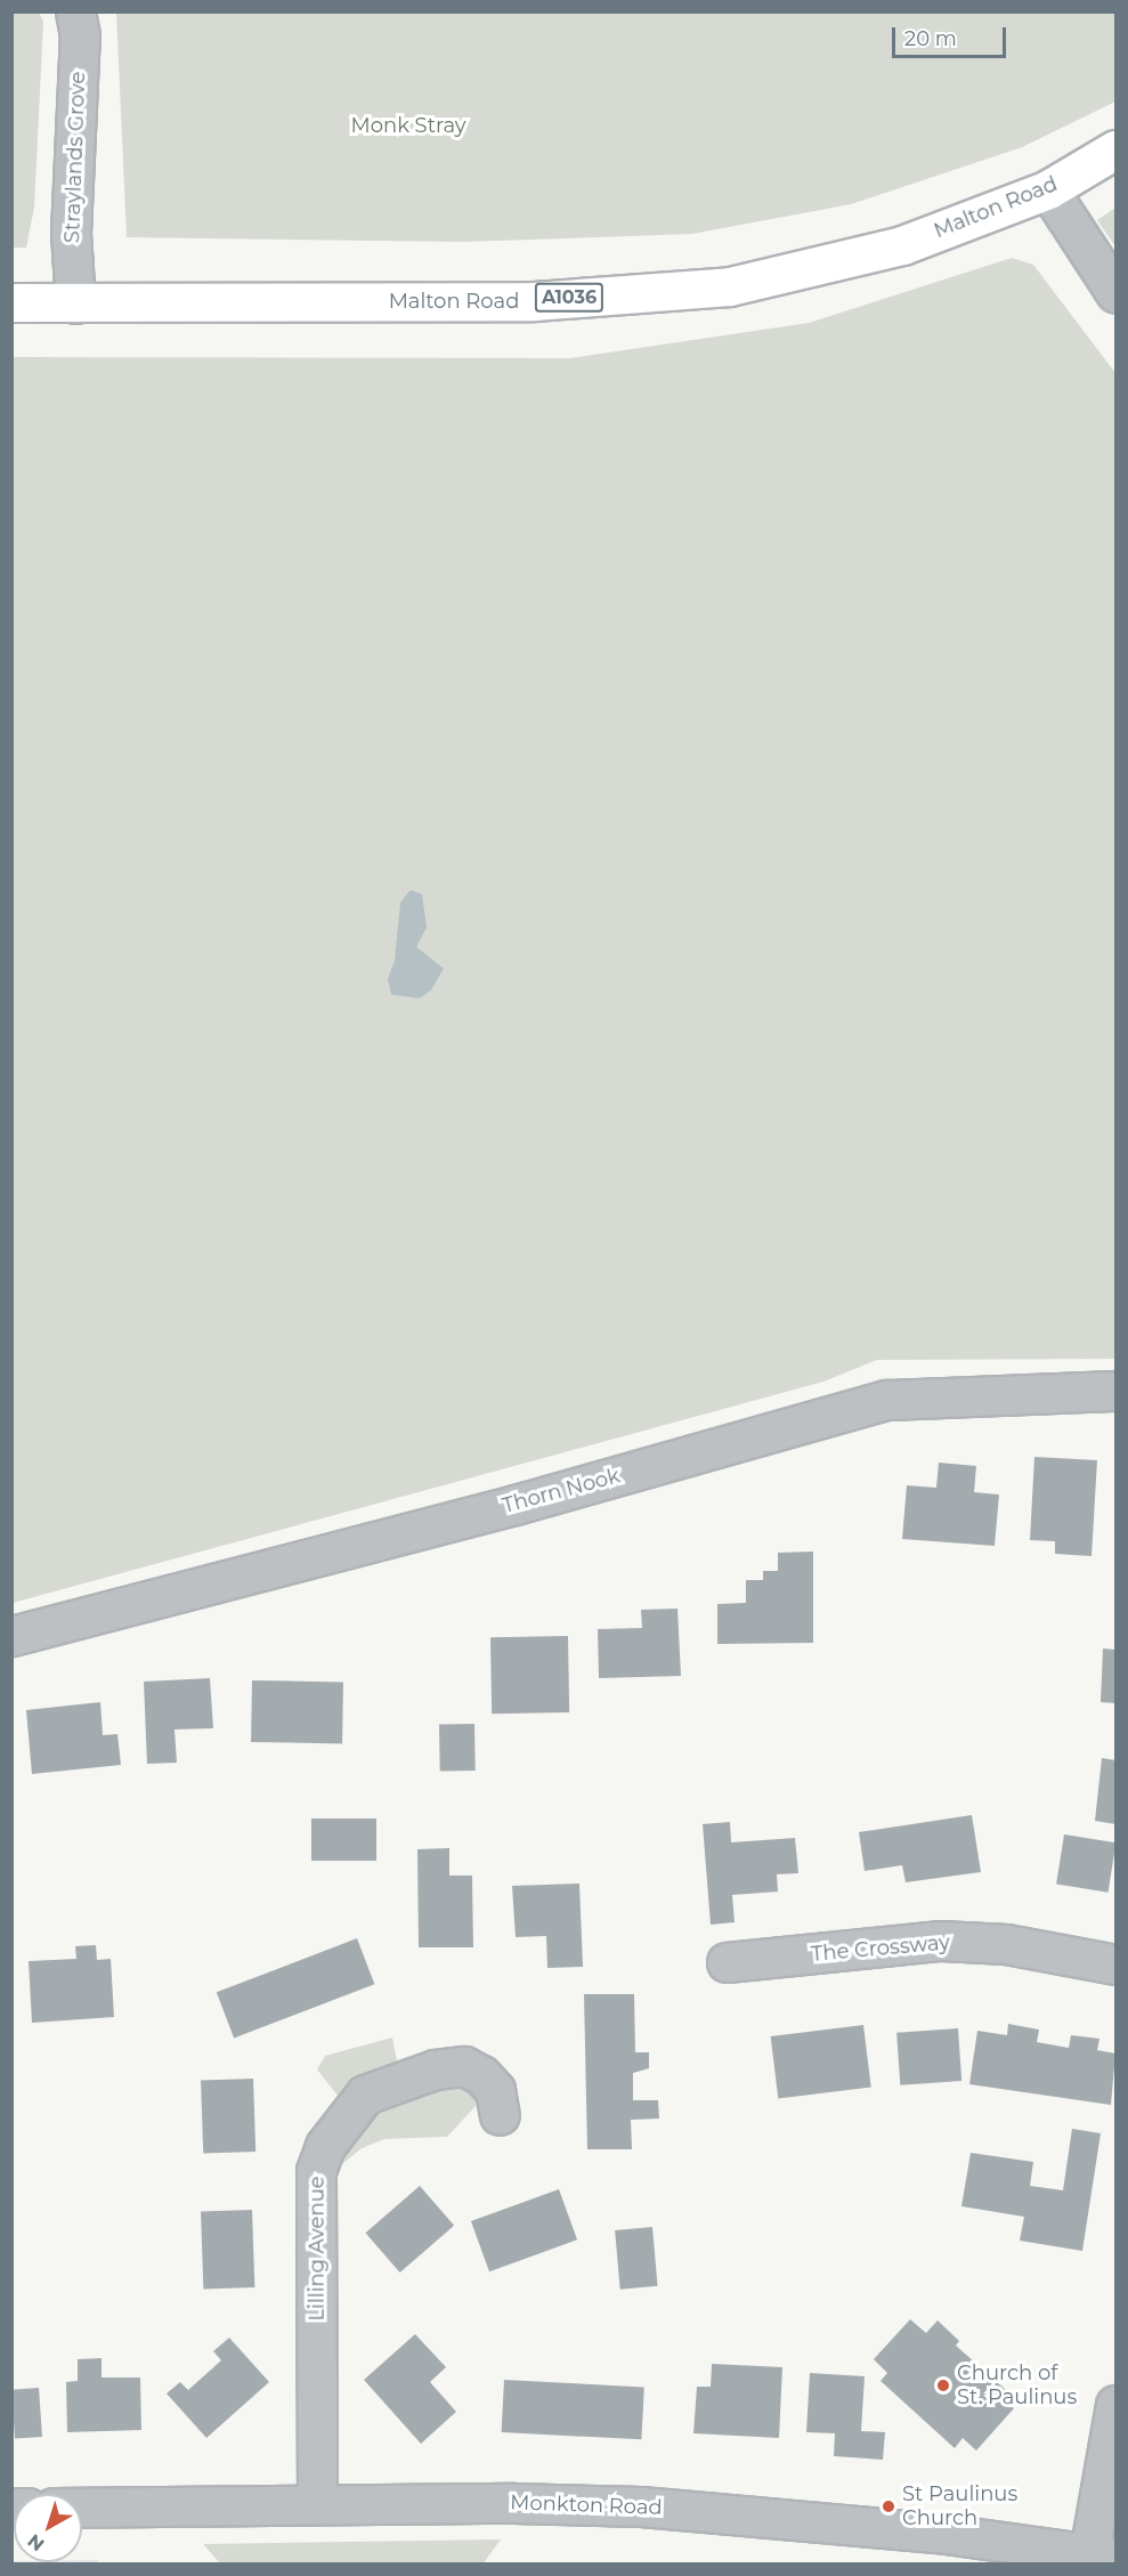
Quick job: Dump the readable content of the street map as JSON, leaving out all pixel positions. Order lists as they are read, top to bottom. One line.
{"streets":{"main road":["Malton Road","A1036"],"street":["Straylands Grove","Thorn Nook","The Crossway","Lilling Avenue","Monkton Road"]},"crossings":[["Straylands Grove","Malton Road"],["Lilling Avenue","Monkton Road"]],"parks":["Monk Stray"],"places":["Church of St. Paulinus","St Paulinus Church"],"scale_bar":"20 m","north":"bottom left"}
